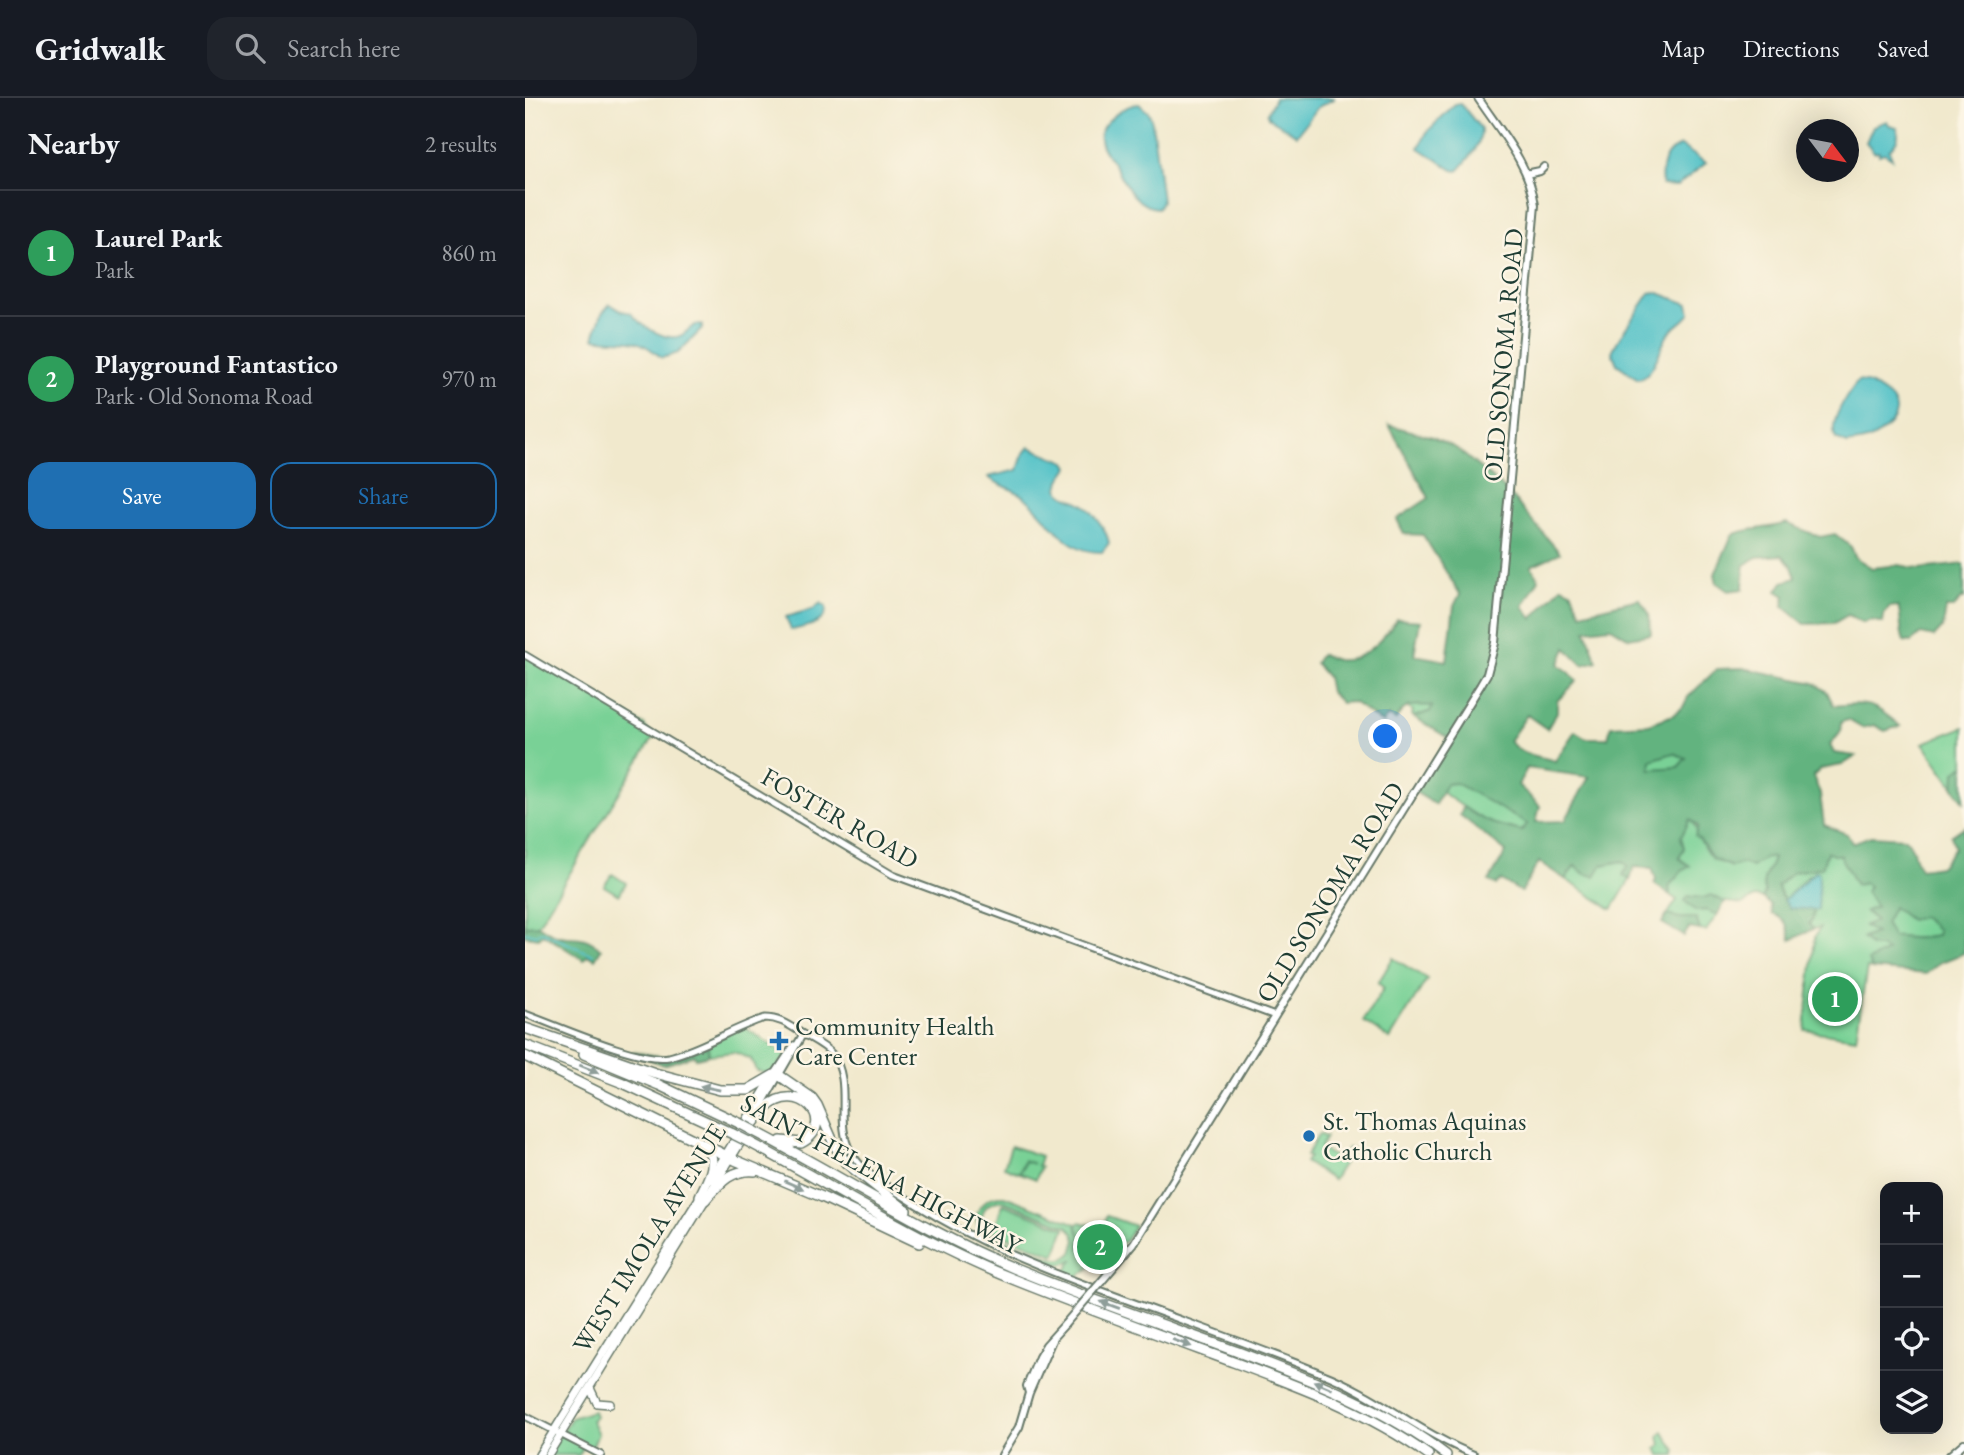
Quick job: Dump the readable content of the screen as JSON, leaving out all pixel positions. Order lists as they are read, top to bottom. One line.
{"streets":{"highway":["SAINT HELENA HIGHWAY"],"main road":["OLD SONOMA ROAD","WEST IMOLA AVENUE"],"street":["FOSTER ROAD"]},"crossings":[["OLD SONOMA ROAD","FOSTER ROAD"],["SAINT HELENA HIGHWAY","WEST IMOLA AVENUE"]],"places":{"health":["Community Health Care Center"],"other":["St. Thomas Aquinas Catholic Church"]},"north":"bottom right","page":{"header":"Gridwalk","search":"Search here","nav":["Map","Directions","Saved"],"heading":["Nearby","2 results"],"list":[{"mark":"1","name":"Laurel Park","note":"Park","value":"860 m"},{"mark":"2","name":"Playground Fantastico","note":"Park · Old Sonoma Road","value":"970 m"}],"buttons":["Save","Share"],"pins":["1","2"],"map_buttons":["+","−"]}}
